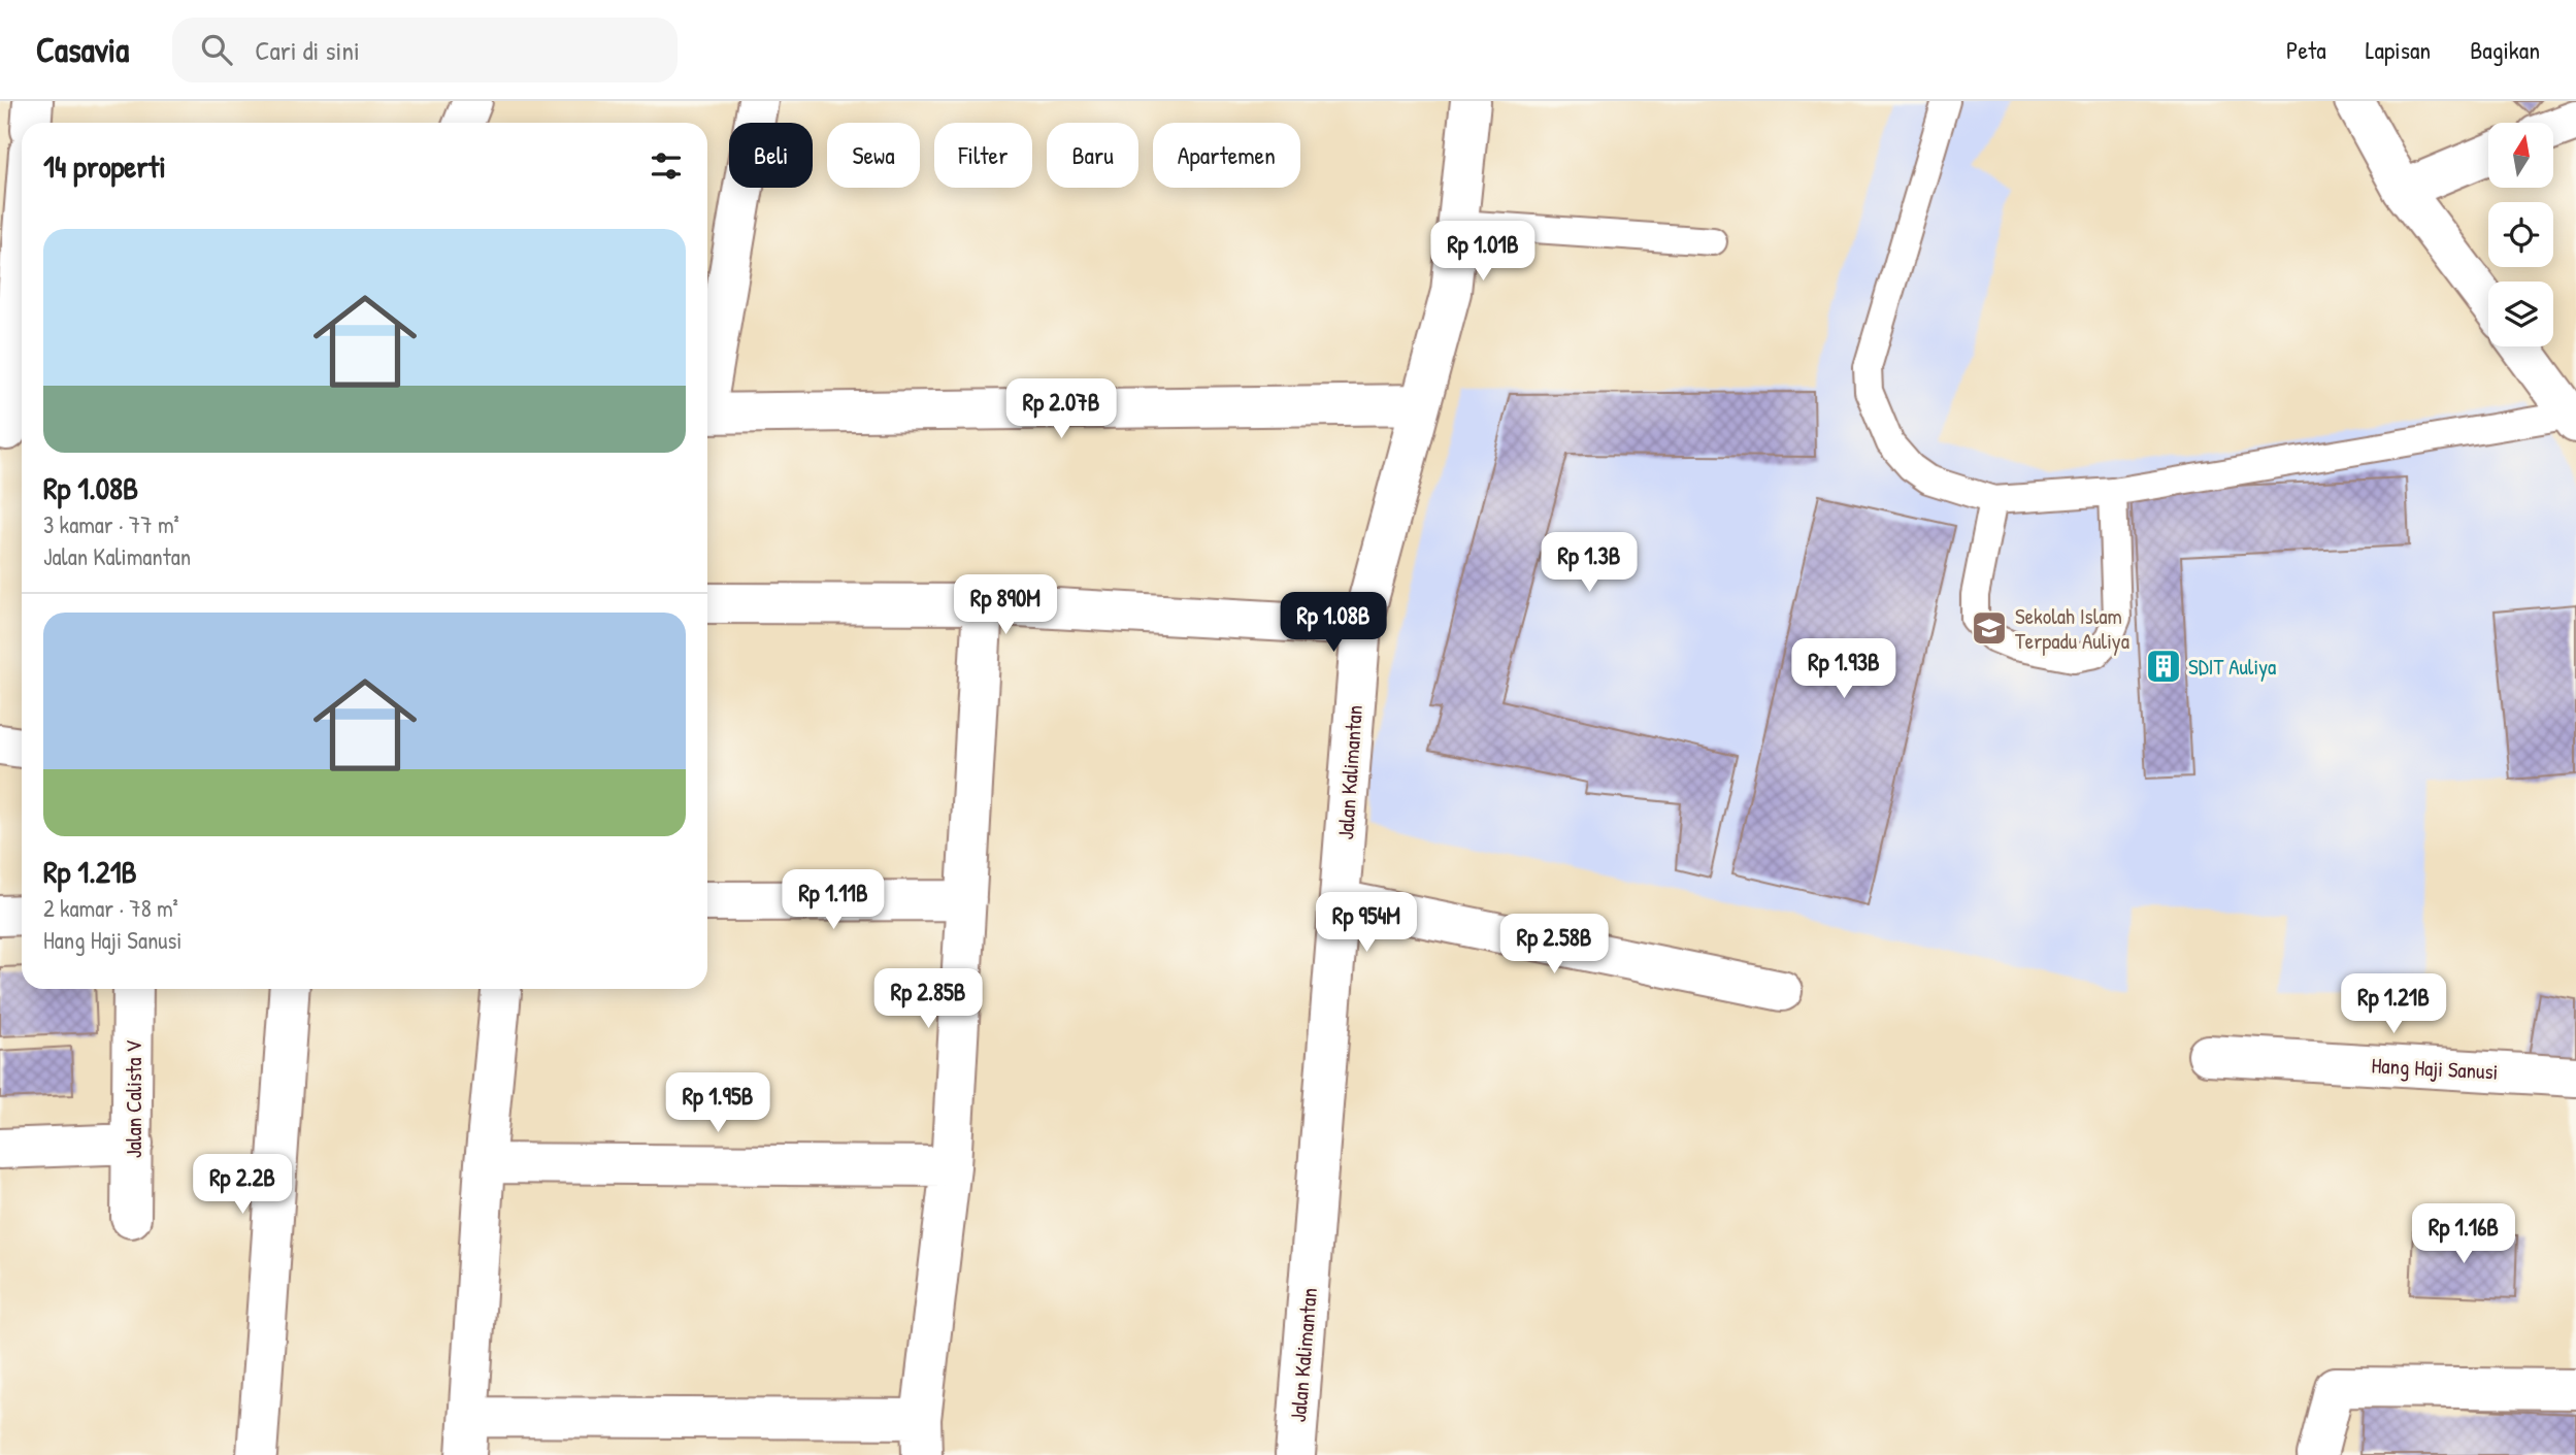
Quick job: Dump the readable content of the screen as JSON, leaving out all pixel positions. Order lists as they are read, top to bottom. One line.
{"streets":{"street":["Jalan Kalimantan","Hang Haji Sanusi","Jalan Calista V"]},"places":{"school or university":["Sekolah Islam Terpadu Auliya"],"building":["SDIT Auliya"]},"north":"top","page":{"header":"Casavia","search":"Cari di sini","nav":["Peta","Lapisan","Bagikan"],"chip":["Beli","Sewa","Filter","Baru","Apartemen"],"heading":"14 properti","list":[{"name":"Rp 1.08B","note":"3 kamar · 77 m² · Jalan Kalimantan"},{"name":"Rp 1.21B","note":"2 kamar · 78 m² · Hang Haji Sanusi"}],"price":["Rp 1.01B","Rp 2.07B","Rp 1.3B","Rp 890M","Rp 1.08B","Rp 1.93B","Rp 1.11B","Rp 954M","Rp 2.58B","Rp 2.85B","Rp 1.21B","Rp 1.95B","Rp 2.2B","Rp 1.16B"]}}
